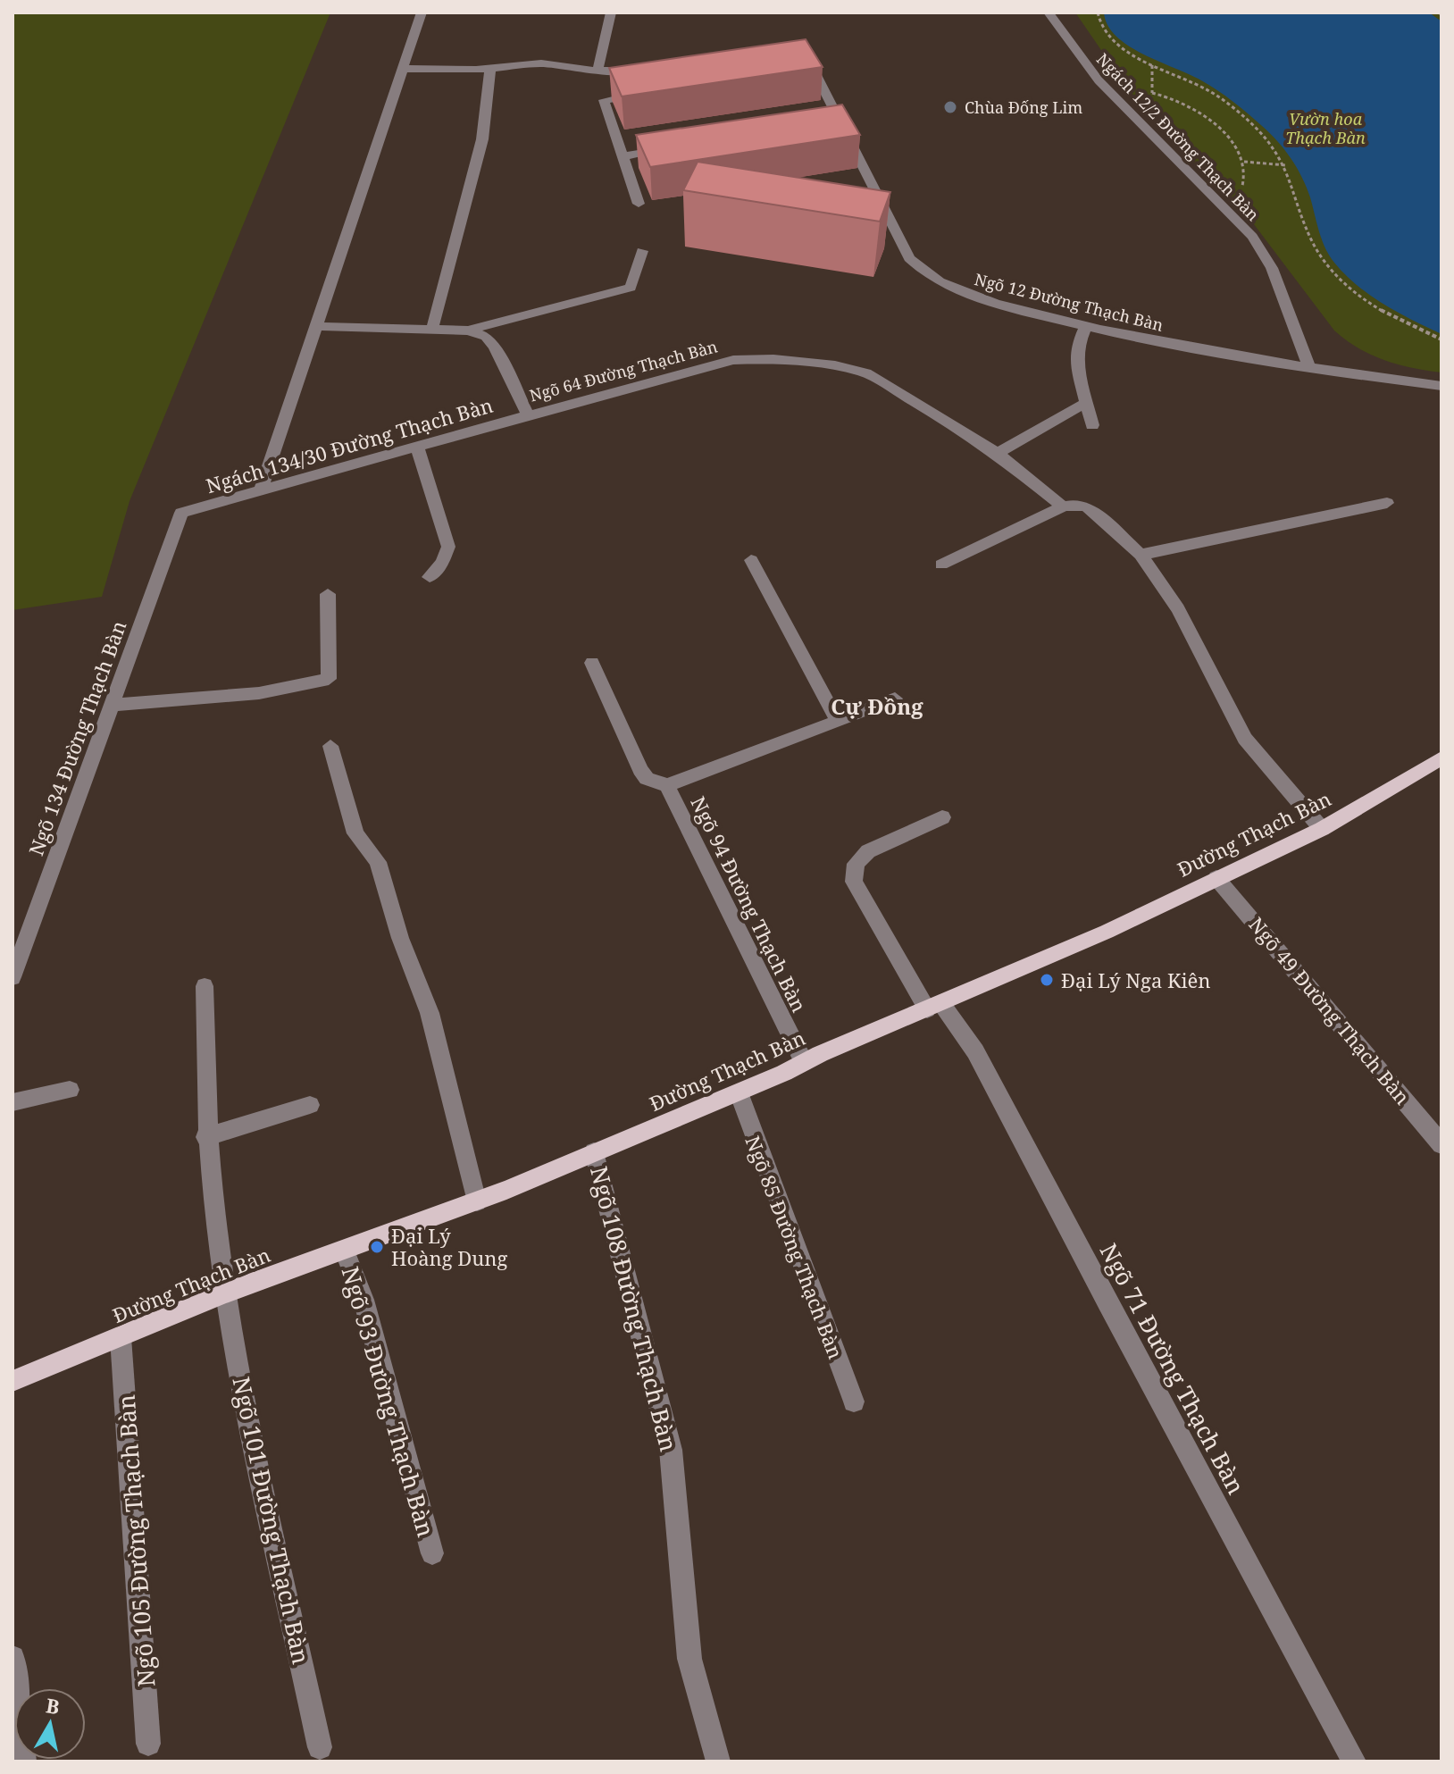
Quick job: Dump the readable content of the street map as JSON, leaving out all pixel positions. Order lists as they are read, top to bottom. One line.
{"streets":{"main road":["Đường Thạch Bàn"],"street":["Ngách 12/2 Đường Thạch Bàn","Ngõ 12 Đường Thạch Bàn","Ngõ 64 Đường Thạch Bàn","Ngách 134/30 Đường Thạch Bàn","Ngõ 134 Đường Thạch Bàn","Ngõ 94 Đường Thạch Bàn","Ngõ 49 Đường Thạch Bàn","Ngõ 85 Đường Thạch Bàn","Ngõ 108 Đường Thạch Bàn","Ngõ 71 Đường Thạch Bàn","Ngõ 93 Đường Thạch Bàn","Ngõ 101 Đường Thạch Bàn","Ngõ 105 Đường Thạch Bàn"]},"crossings":[["Ngách 12/2 Đường Thạch Bàn","Ngõ 12 Đường Thạch Bàn"],["Ngõ 64 Đường Thạch Bàn","Ngách 134/30 Đường Thạch Bàn"],["Ngõ 64 Đường Thạch Bàn","Đường Thạch Bàn"],["Ngách 134/30 Đường Thạch Bàn","Ngõ 134 Đường Thạch Bàn"],["Đường Thạch Bàn","Ngõ 94 Đường Thạch Bàn"],["Đường Thạch Bàn","Ngõ 49 Đường Thạch Bàn"],["Đường Thạch Bàn","Ngõ 85 Đường Thạch Bàn"],["Đường Thạch Bàn","Ngõ 108 Đường Thạch Bàn"],["Đường Thạch Bàn","Ngõ 71 Đường Thạch Bàn"],["Đường Thạch Bàn","Ngõ 93 Đường Thạch Bàn"],["Đường Thạch Bàn","Ngõ 101 Đường Thạch Bàn"],["Đường Thạch Bàn","Ngõ 105 Đường Thạch Bàn"]],"districts":["Cự Đồng"],"parks":["Vườn hoa Thạch Bàn"],"places":["Chùa Đống Lim","Đại Lý Nga Kiên","Đại Lý Hoàng Dung"],"north":"top"}
